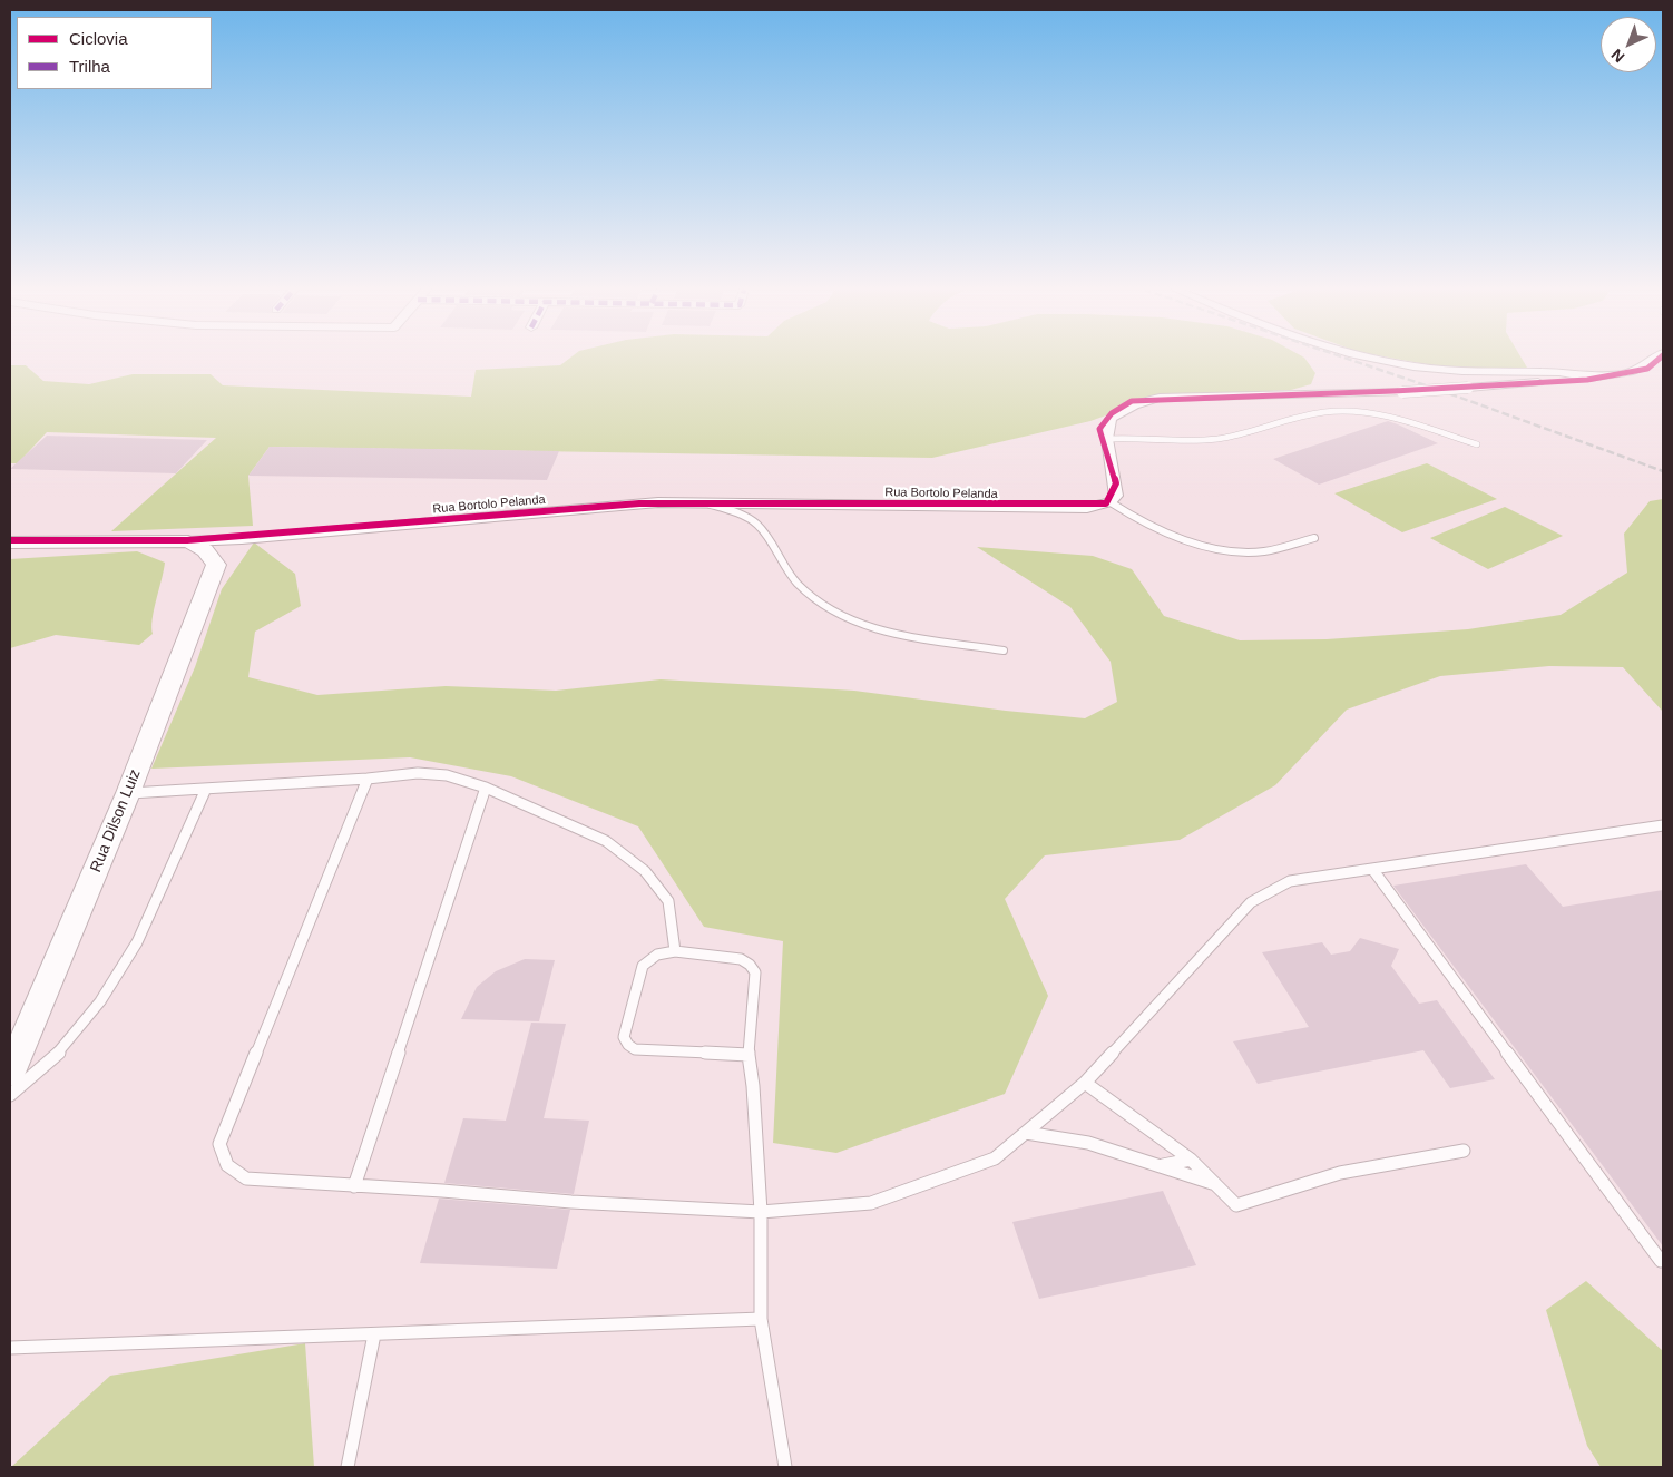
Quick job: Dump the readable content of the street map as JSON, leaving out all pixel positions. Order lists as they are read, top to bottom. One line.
{"streets":{"street":["Rua Bortolo Pelanda","Rua Dilson Luiz"]},"legend":["Ciclovia","Trilha"],"north":"bottom left"}
